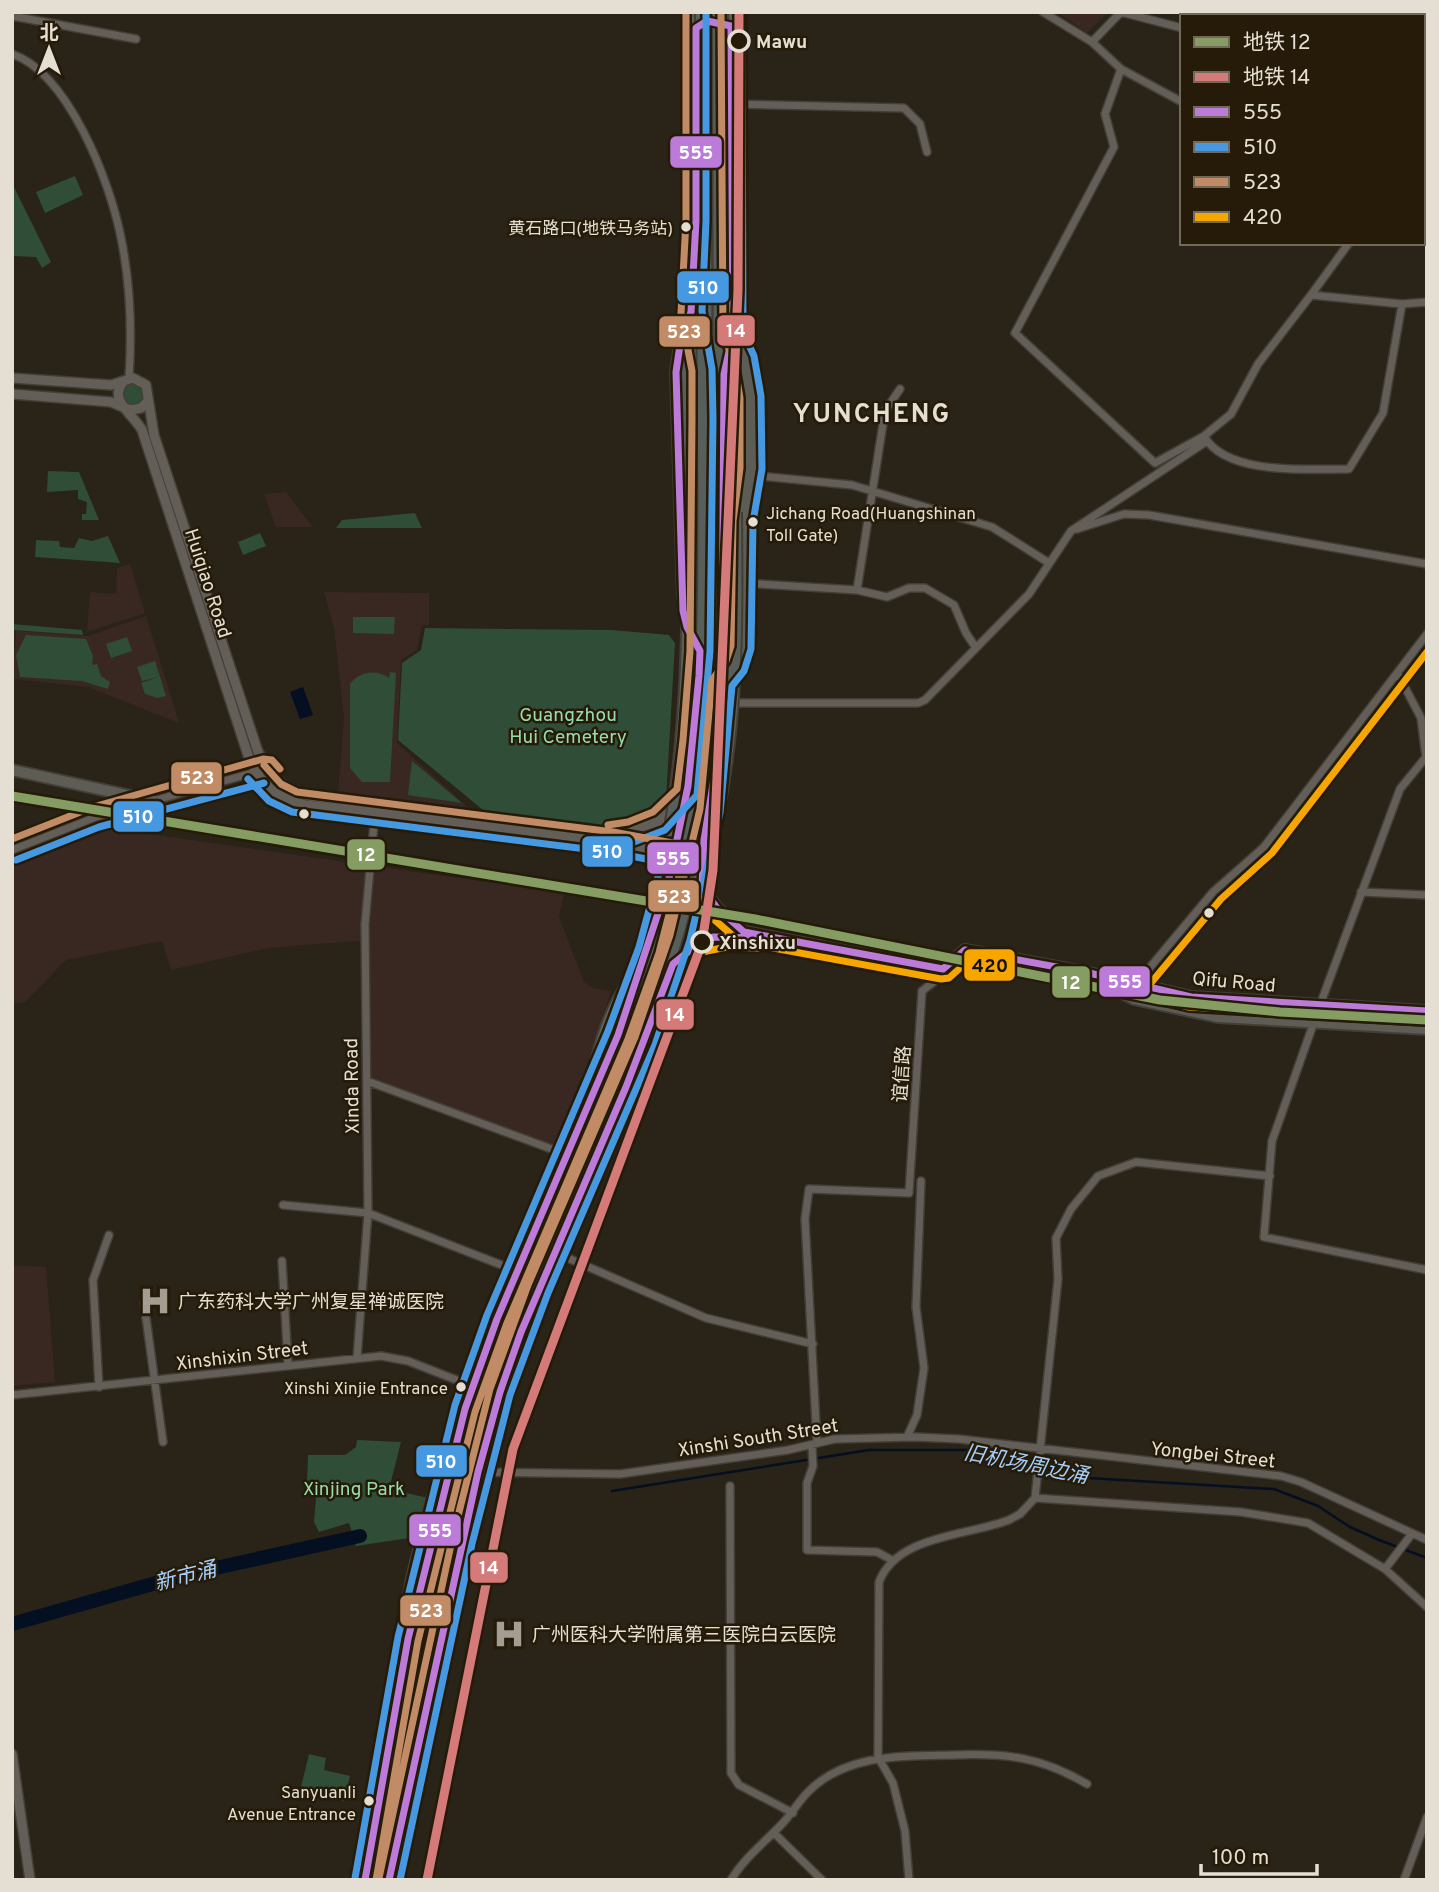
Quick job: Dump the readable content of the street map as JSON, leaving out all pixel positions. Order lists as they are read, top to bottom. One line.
{"streets":{"main road":["Qifu Road"],"street":["Huiqiao Road","谊信路","Xinda Road","Xinshixin Street","Xinshi South Street","Yongbei Street"]},"crossings":[["Qifu Road","谊信路"],["Xinda Road","Xinshixin Street"],["Xinshi South Street","Yongbei Street"]],"districts":["YUNCHENG"],"water":["旧机场周边涌","新市涌"],"parks":["Guangzhou Hui Cemetery","Xinjing Park"],"places":{"other":["Mawu","黄石路口(地铁马务站)","Jichang Road(Huangshinan Toll Gate)","Xinshixu","Xinshi Xinjie Entrance","Sanyuanli Avenue Entrance"],"hospital":["广东药科大学广州复星禅诚医院","广州医科大学附属第三医院白云医院"]},"lines":["metro line 14","transit line 510","transit line 523","transit line 555","transit line 420","metro line 12"],"legend":["地铁 12","地铁 14","555","510","523","420"],"scale_bar":"100 m","north":"top"}
